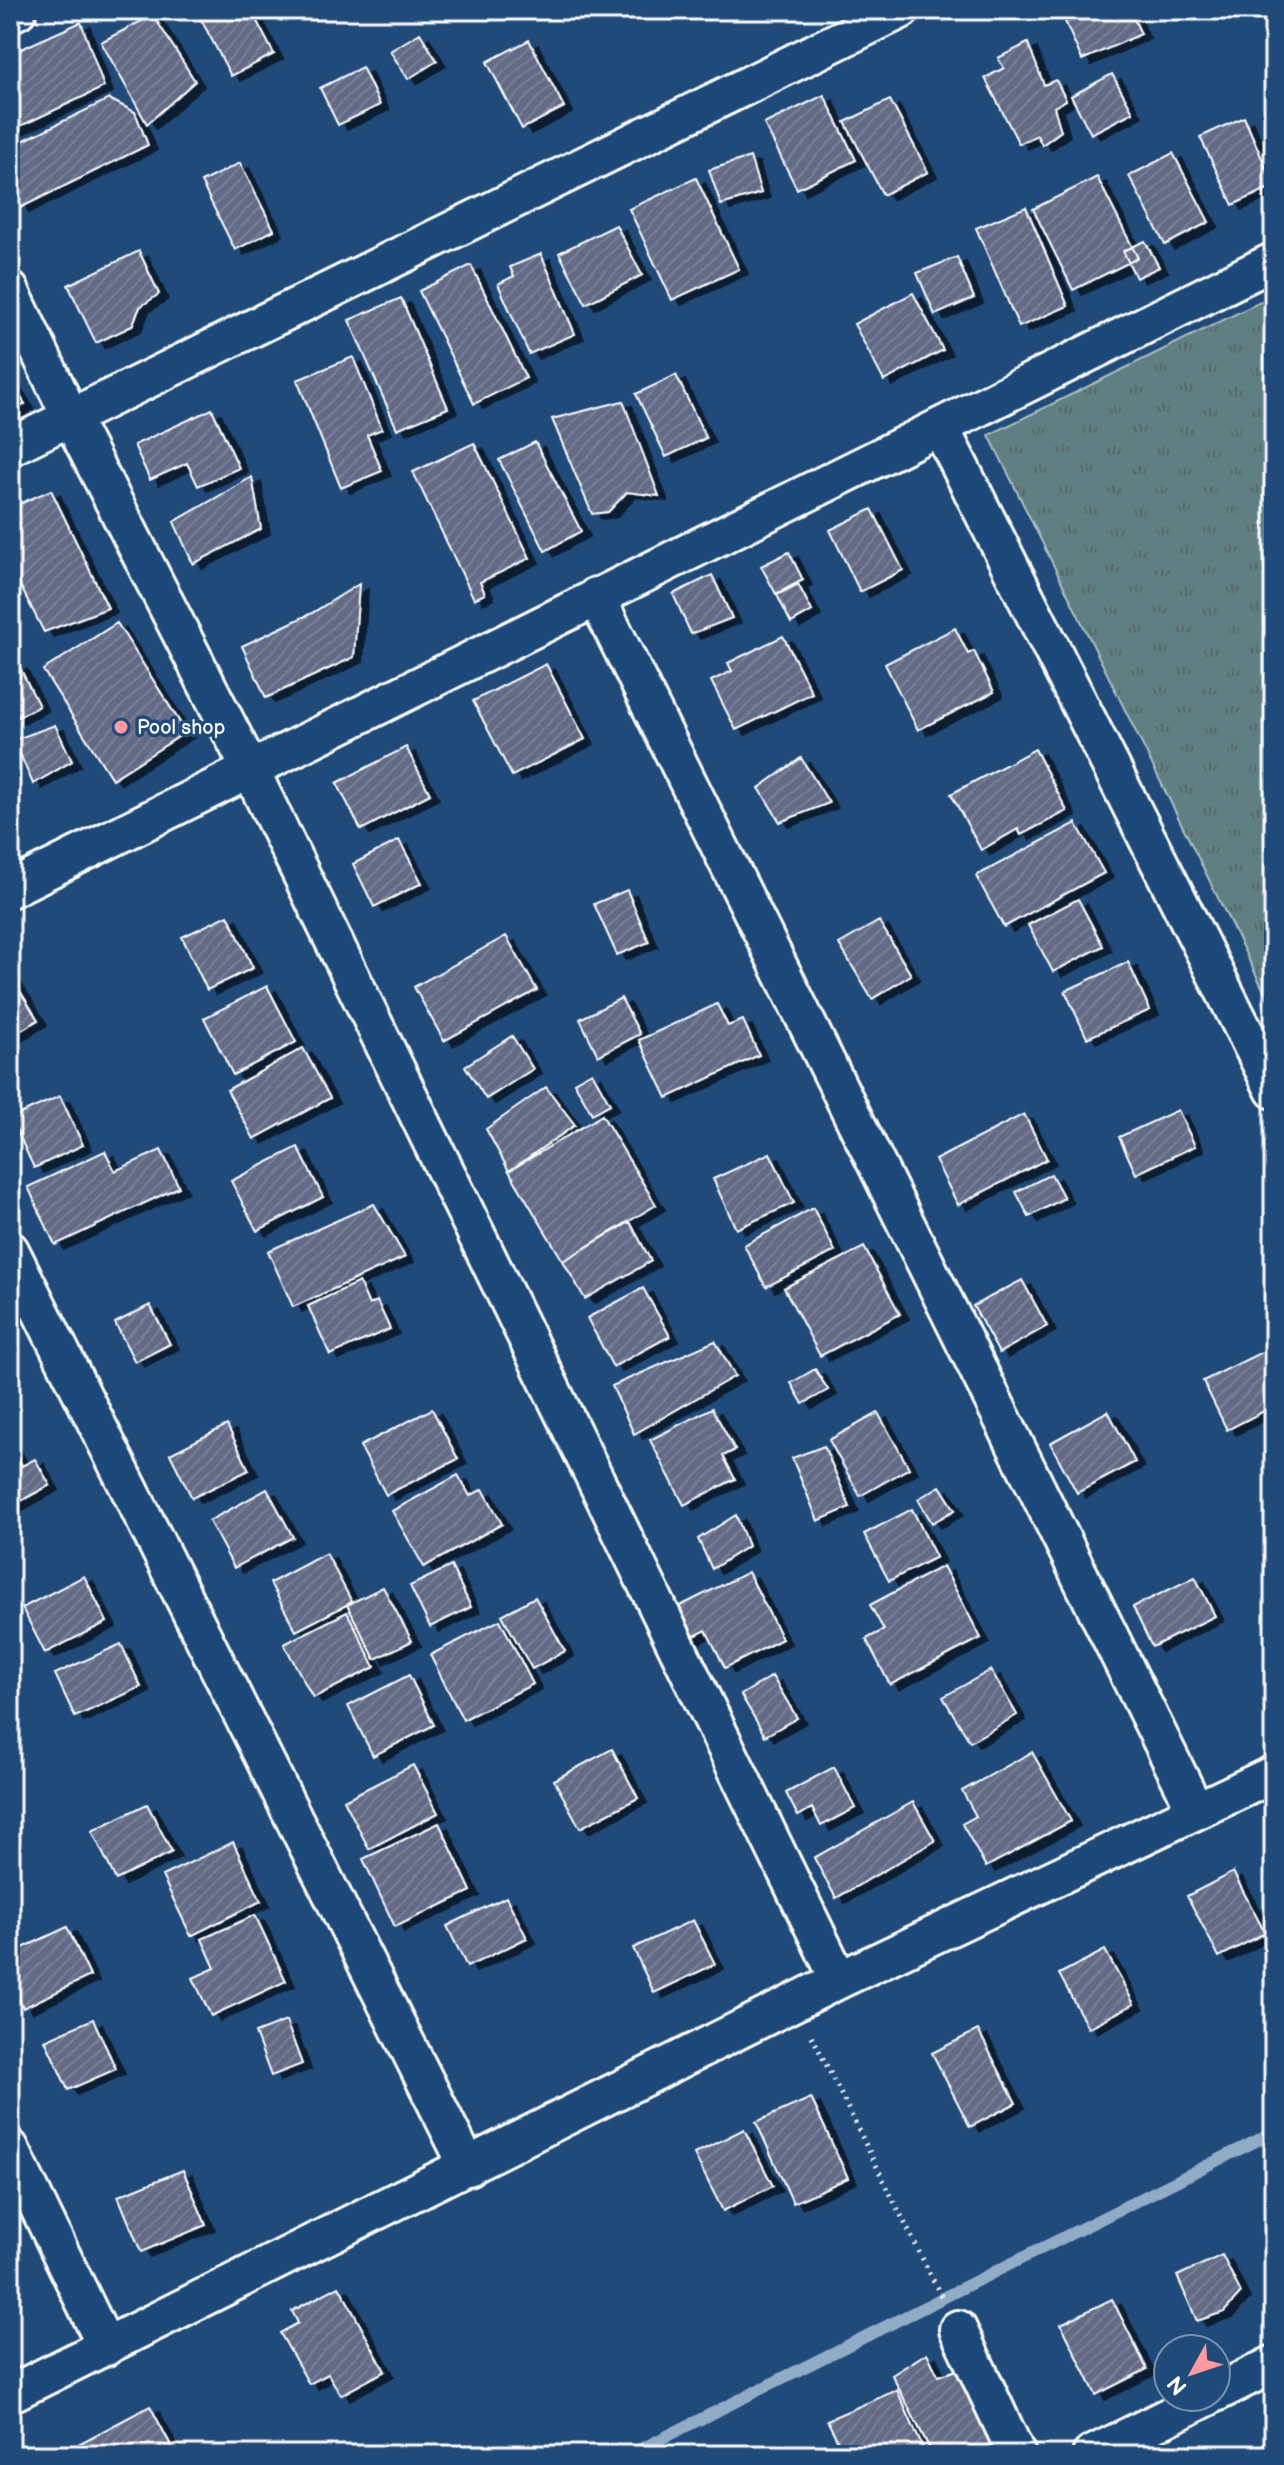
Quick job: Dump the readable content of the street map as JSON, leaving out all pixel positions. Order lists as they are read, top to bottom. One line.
{"places":["Pool shop"],"north":"bottom left"}
